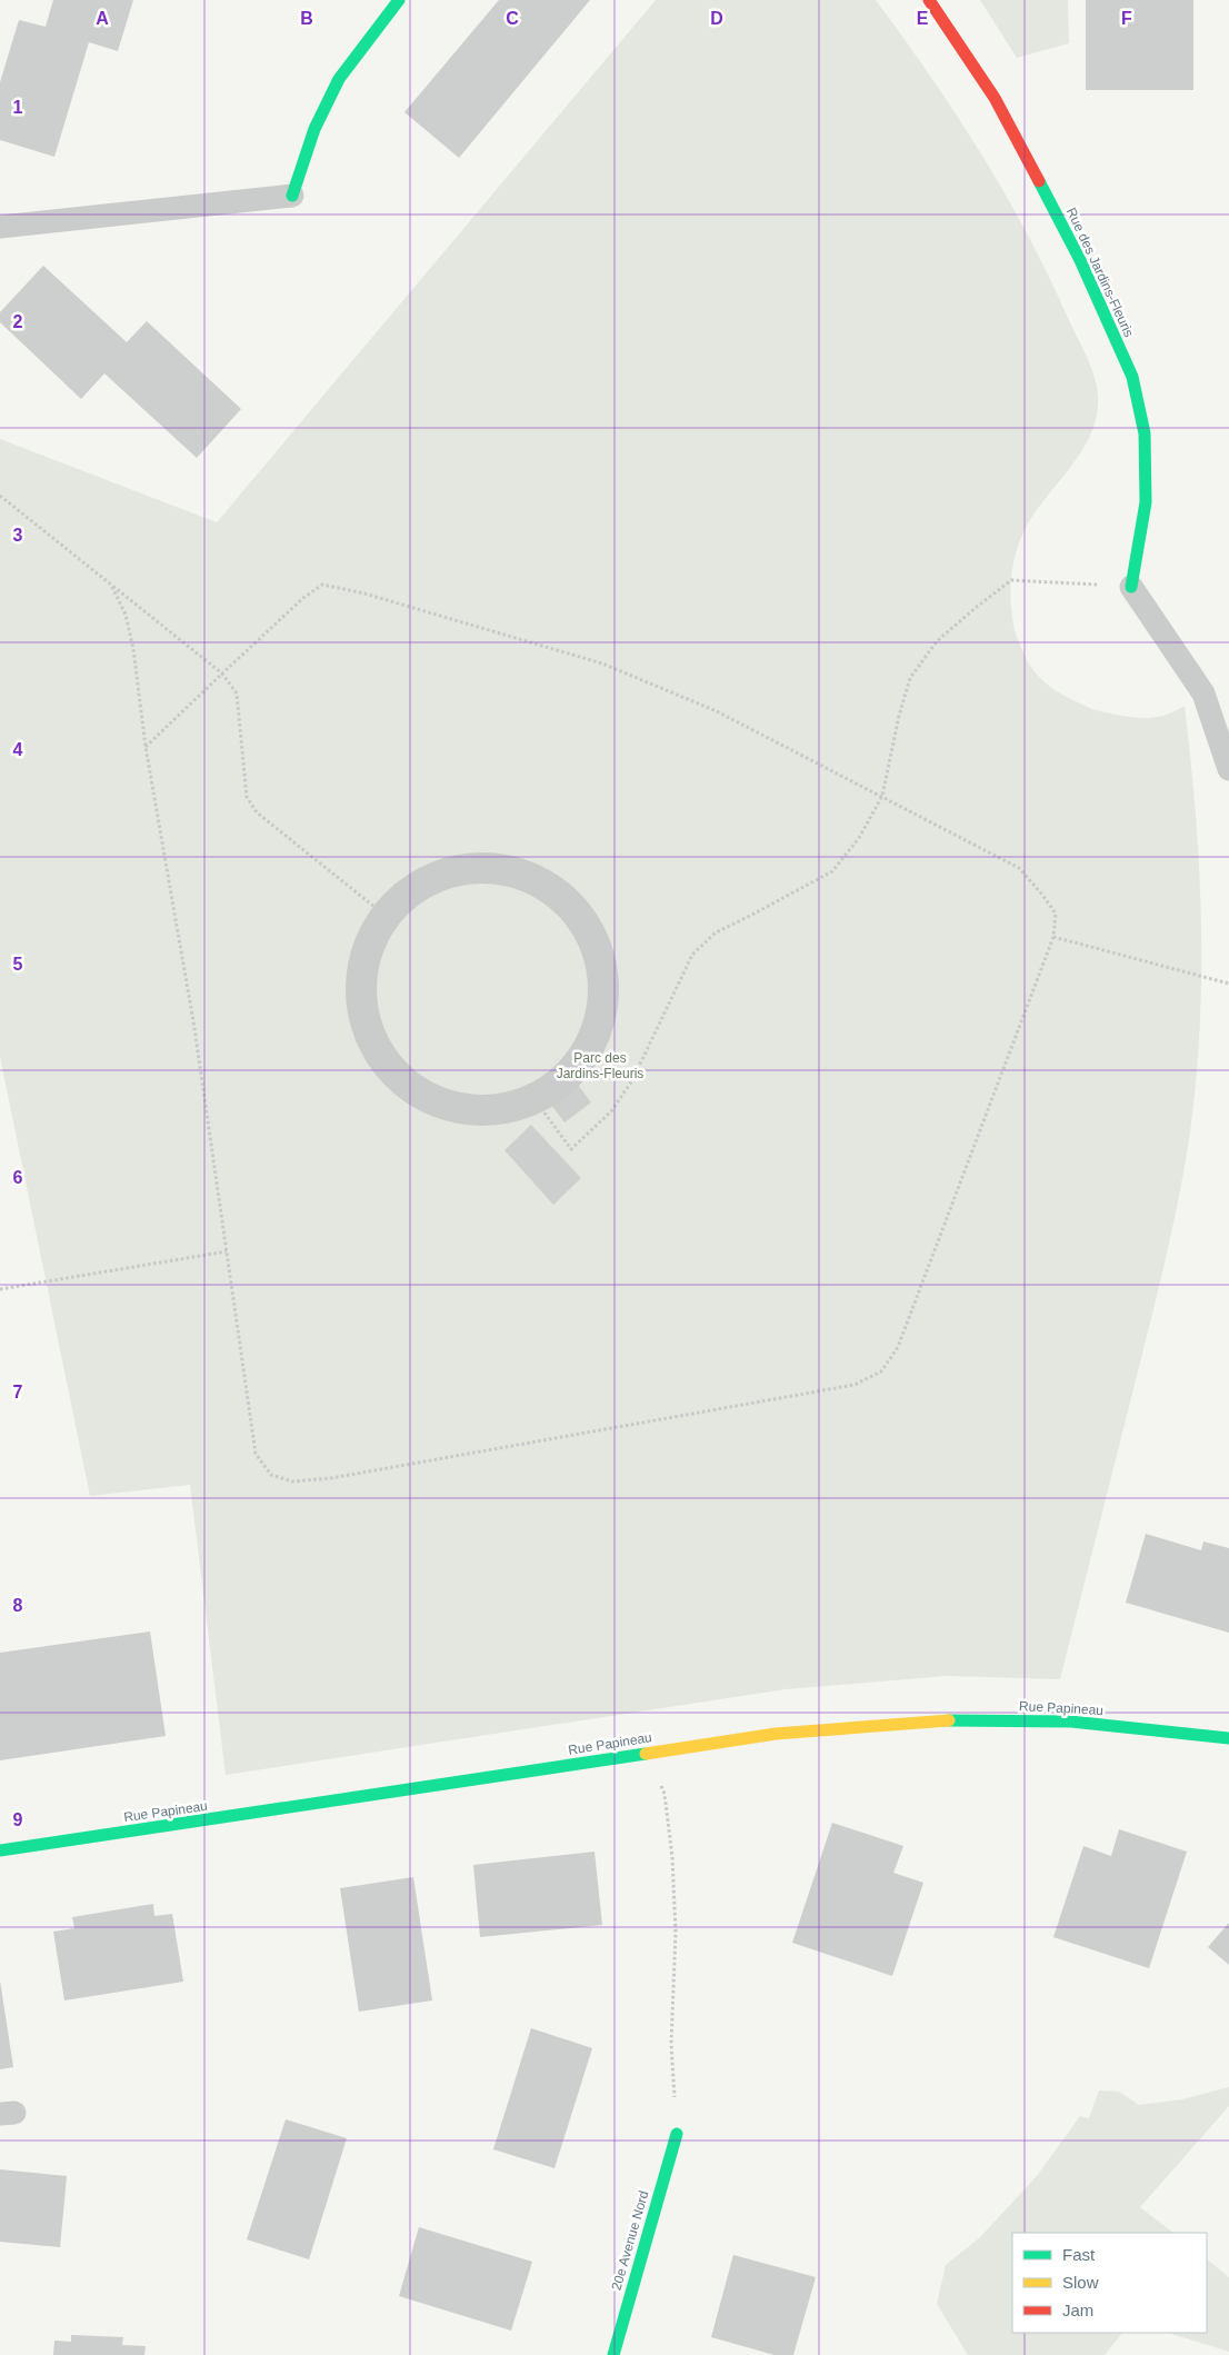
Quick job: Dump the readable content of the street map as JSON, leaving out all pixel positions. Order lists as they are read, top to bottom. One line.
{"streets":{"street":["Rue des Jardins-Fleuris","Rue Papineau","20e Avenue Nord"]},"parks":["Parc des Jardins-Fleuris"],"legend":["Fast","Slow","Jam"],"grid":{"columns":["A","B","C","D","E","F"],"rows":["1","2","3","4","5","6","7","8","9"]}}
